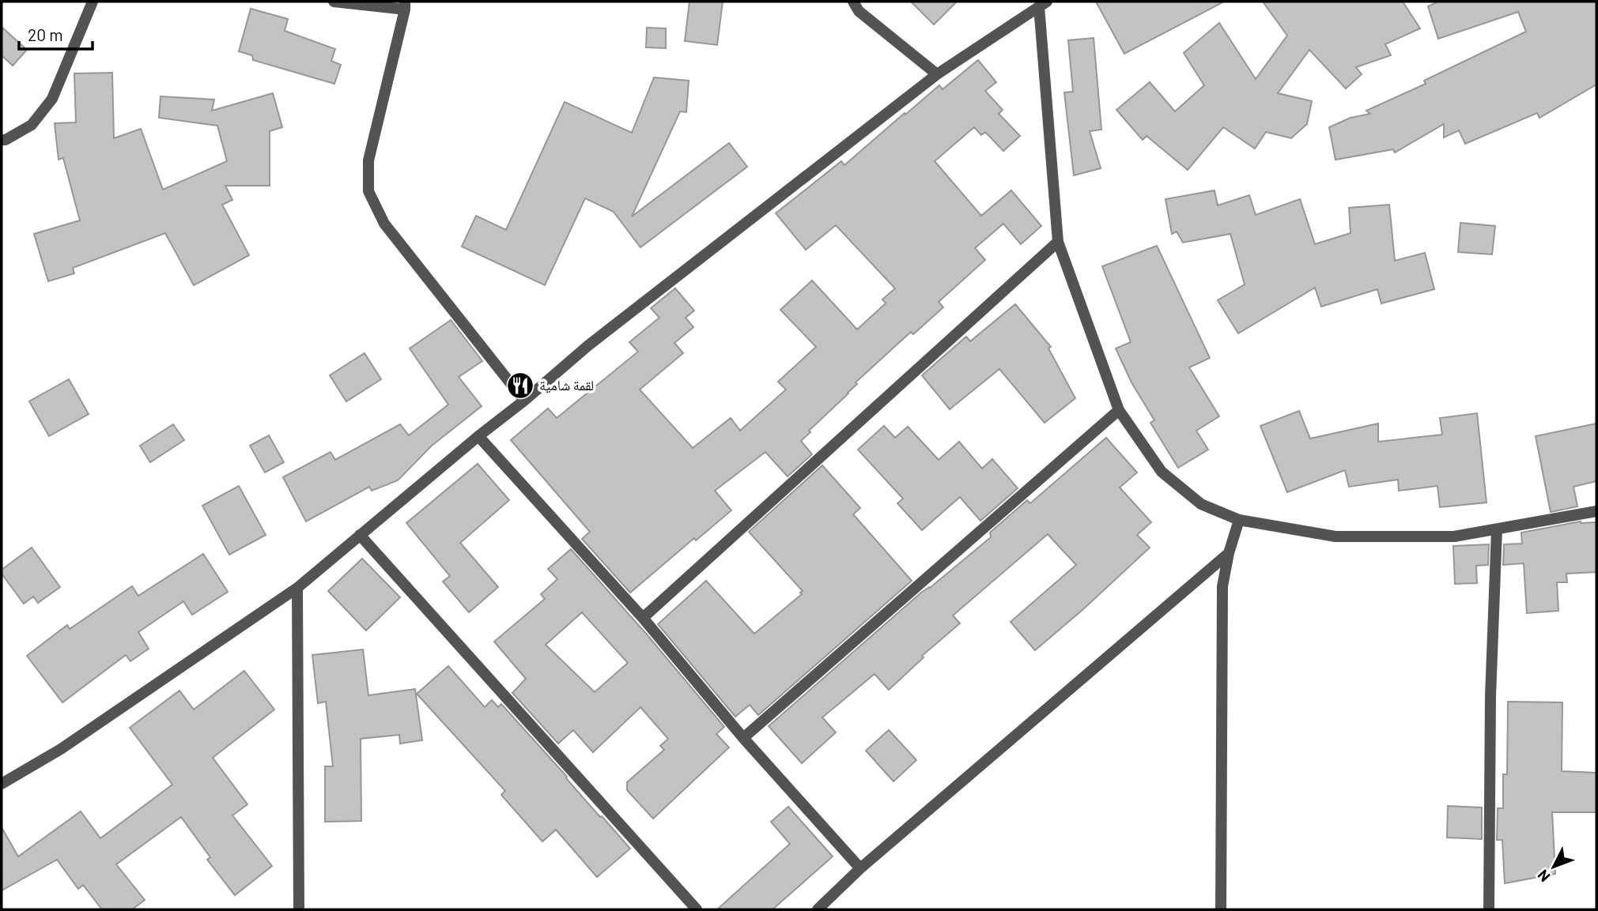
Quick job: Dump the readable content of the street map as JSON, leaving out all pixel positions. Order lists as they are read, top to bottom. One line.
{"places":{"restaurant":["لقمة شامية"]},"scale_bar":"20 m","north":"bottom left"}
